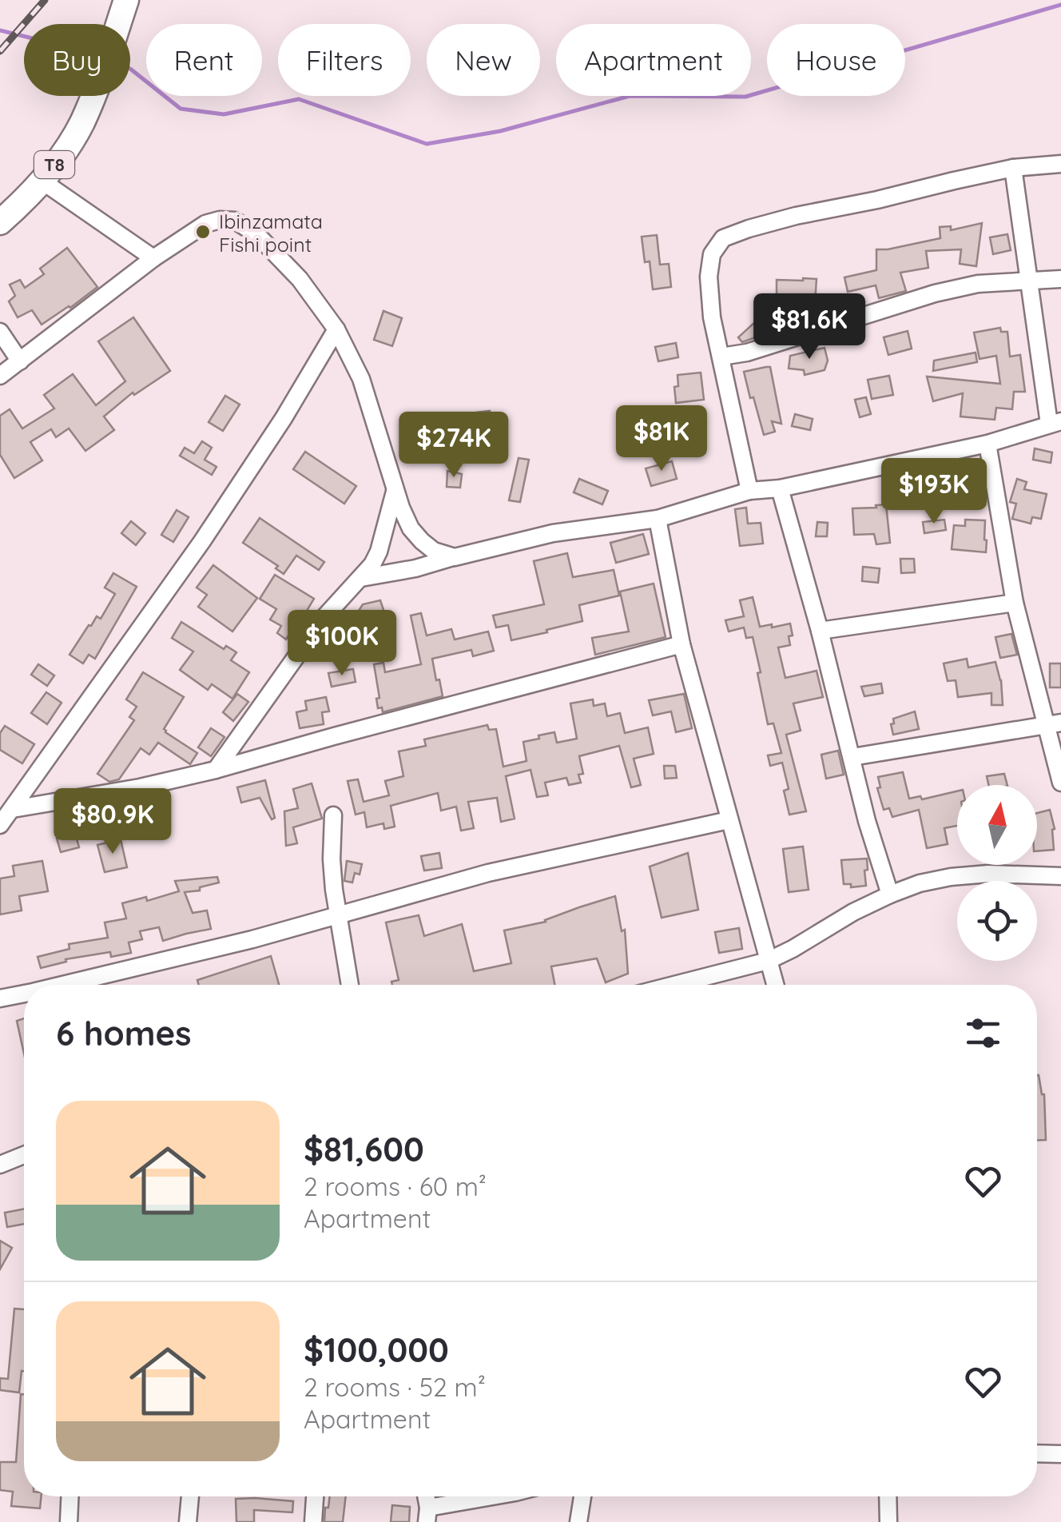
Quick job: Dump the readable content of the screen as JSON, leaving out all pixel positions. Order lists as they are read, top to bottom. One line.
{"streets":{"highway":["T8"]},"places":["Ibinzamata Fishi point"],"north":"top","page":{"chip":["Buy","Rent","Filters","New","Apartment","House"],"price":["$81.6K","$81K","$274K","$193K","$100K","$80.9K"],"heading":"6 homes","list":[{"name":"$81,600","note":"2 rooms · 60 m² · Apartment"},{"name":"$100,000","note":"2 rooms · 52 m² · Apartment"}]}}
